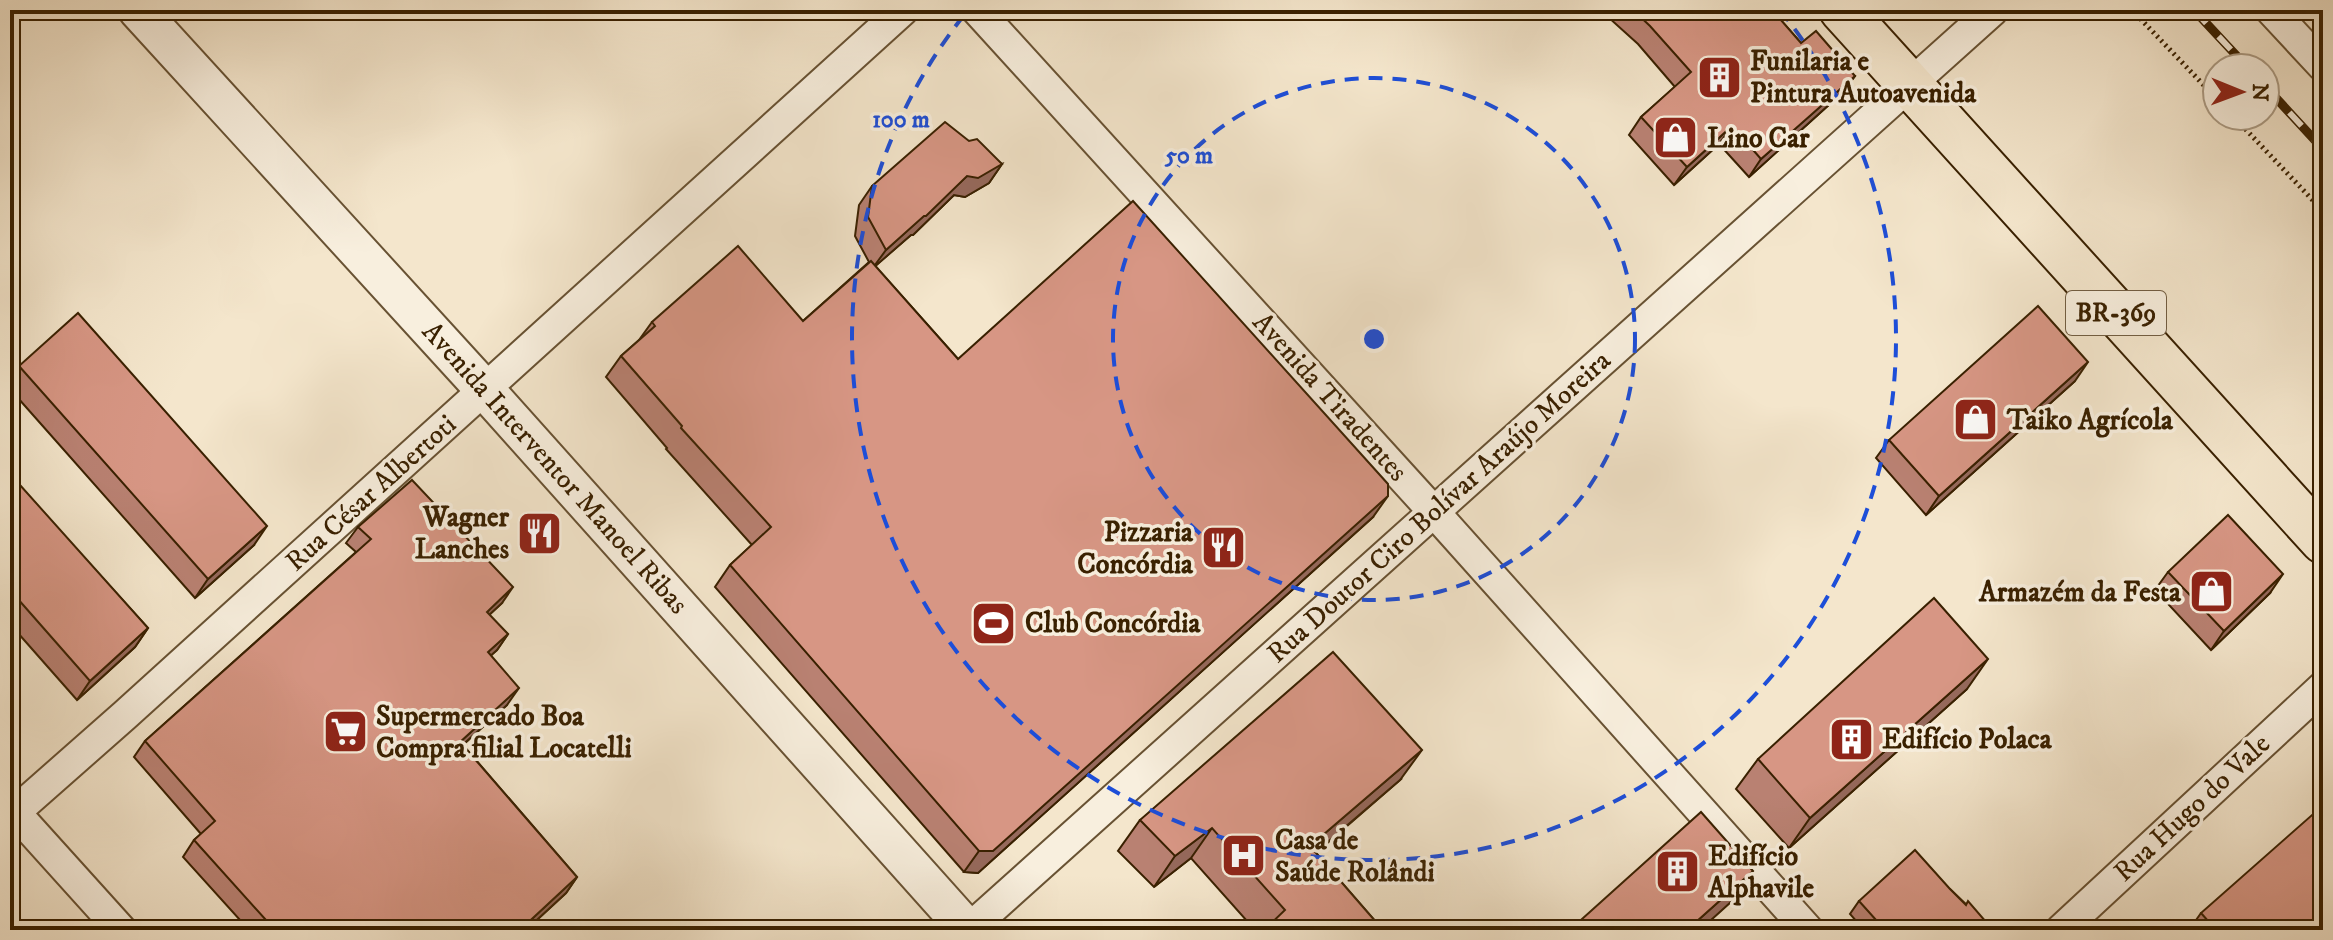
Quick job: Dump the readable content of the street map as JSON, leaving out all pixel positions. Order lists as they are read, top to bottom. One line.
{"streets":{"main road":["BR-369"],"street":["Avenida Tiradentes","Avenida Interventor Manoel Ribas","Rua César Albertoti","Rua Doutor Ciro Bolívar Araújo Moreira","Rua Hugo do Vale"]},"crossings":[["BR-369","Rua Doutor Ciro Bolívar Araújo Moreira"],["Avenida Tiradentes","Rua Doutor Ciro Bolívar Araújo Moreira"],["Avenida Interventor Manoel Ribas","Rua César Albertoti"],["Avenida Interventor Manoel Ribas","Rua Doutor Ciro Bolívar Araújo Moreira"]],"places":{"building":["Funilaria e Pintura Autoavenida","Edifício Polaca","Edifício Alphavile"],"shop":["Lino Car","Taiko Agrícola","Armazém da Festa"],"restaurant":["Wagner Lanches","Pizzaria Concórdia"],"sports":["Club Concórdia"],"supermarket":["Supermercado Boa Compra filial Locatelli"],"hospital":["Casa de Saúde Rolândi"]},"north":"right","rings":["100 m","50 m"]}
